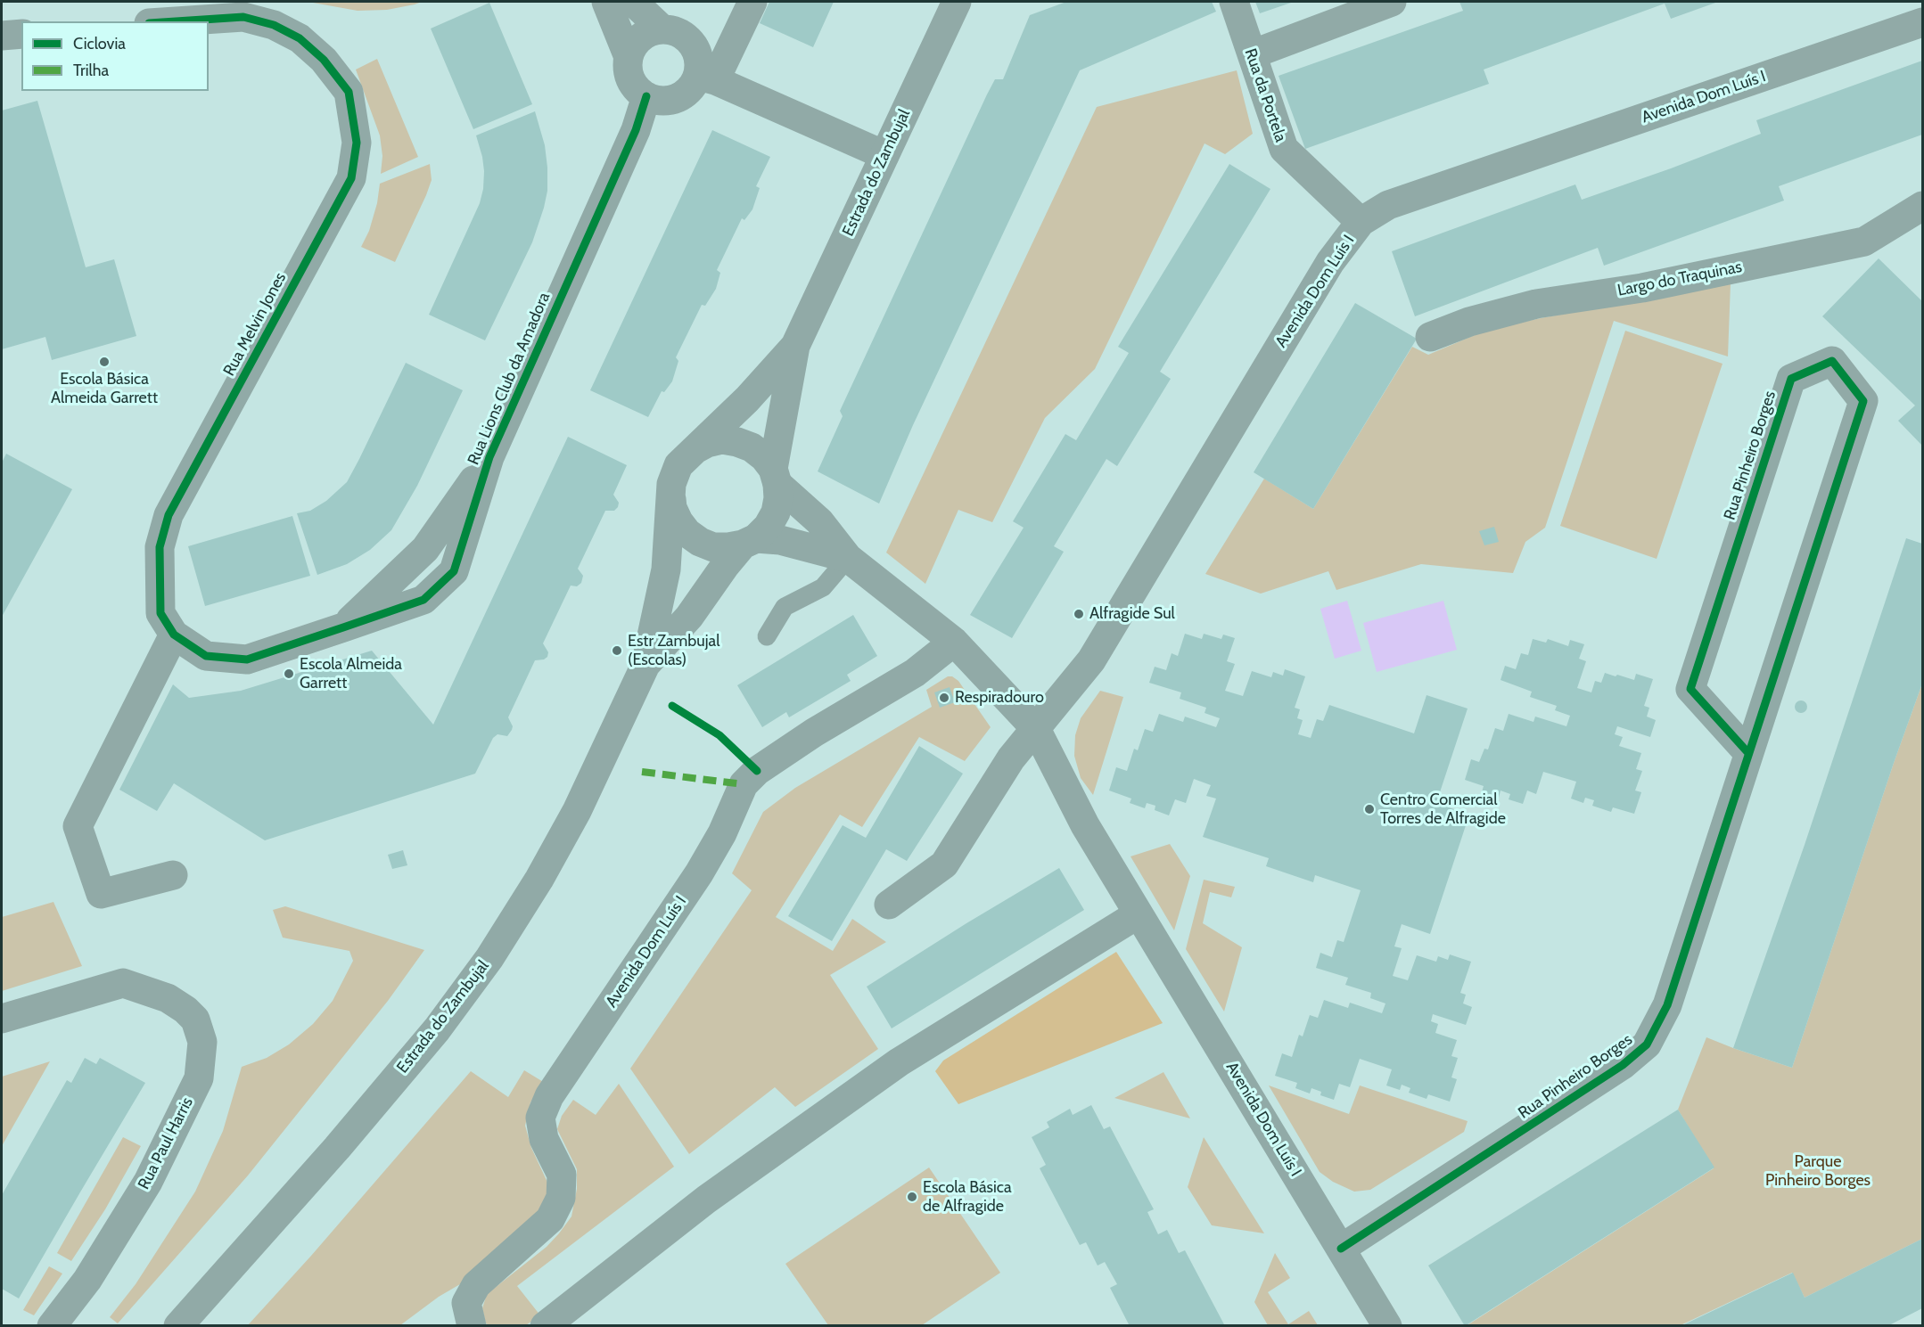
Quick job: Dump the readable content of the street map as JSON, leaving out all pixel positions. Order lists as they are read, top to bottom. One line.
{"streets":{"street":["Rua da Portela","Avenida Dom Luís I","Estrada do Zambujal","Largo do Traquinas","Rua Melvin Jones","Rua Lions Club da Amadora","Rua Pinheiro Borges","Rua Paul Harris"]},"crossings":[["Rua da Portela","Avenida Dom Luís I"],["Avenida Dom Luís I","Estrada do Zambujal"],["Avenida Dom Luís I","Rua Pinheiro Borges"],["Rua Melvin Jones","Rua Lions Club da Amadora"]],"parks":["Parque Pinheiro Borges"],"places":["Escola Básica Almeida Garrett","Alfragide Sul","Estr Zambujal (Escolas)","Escola Almeida Garrett","Respiradouro","Centro Comercial Torres de Alfragide","Escola Básica de Alfragide"],"legend":["Ciclovia","Trilha"]}
